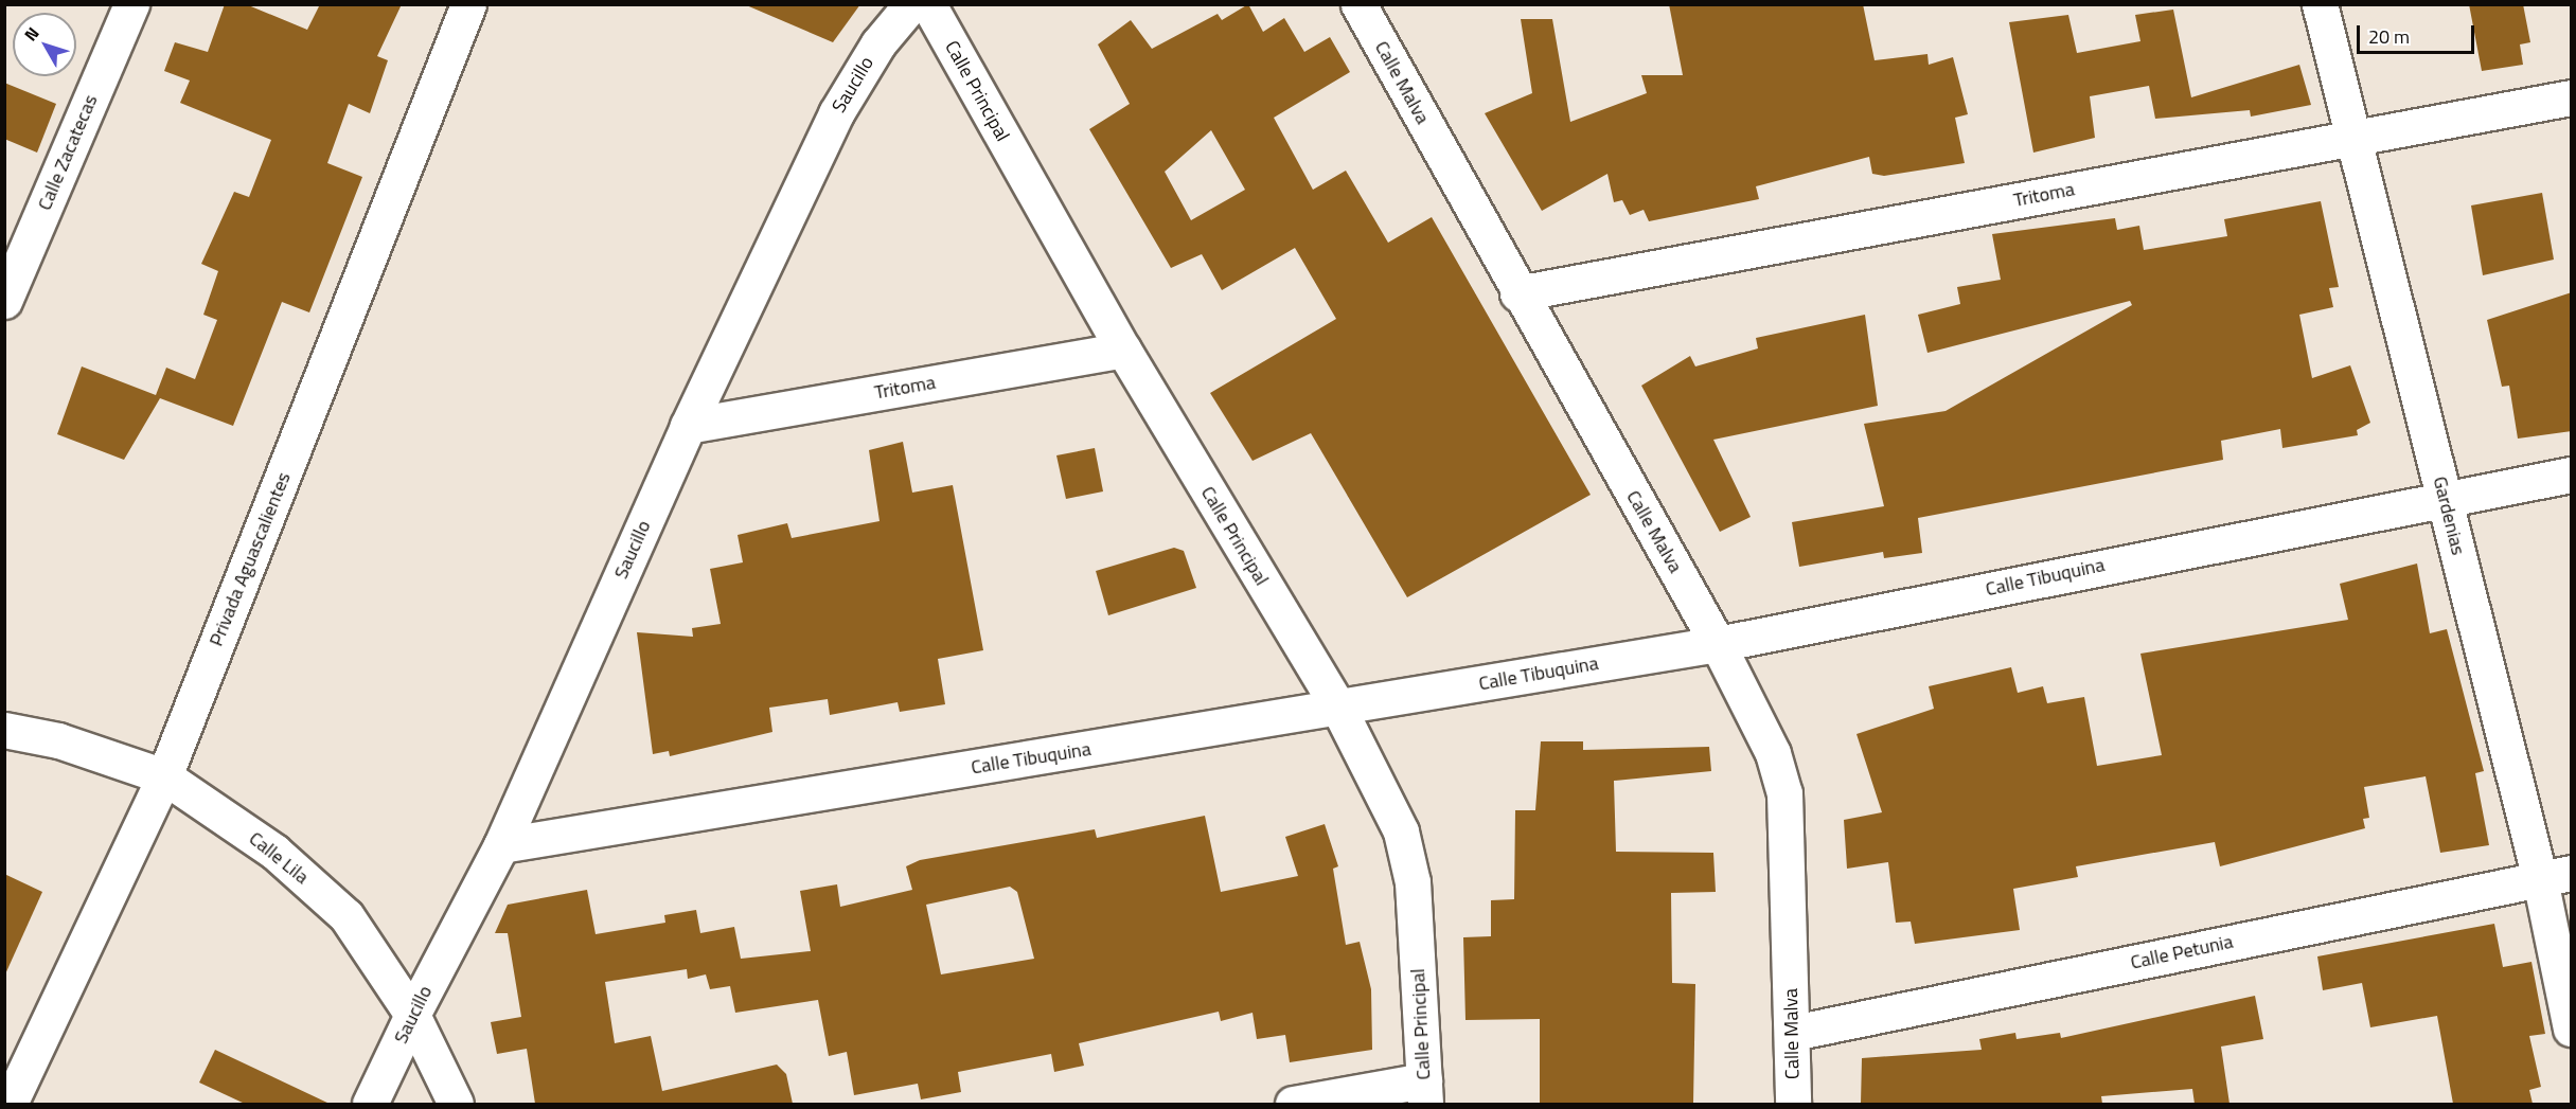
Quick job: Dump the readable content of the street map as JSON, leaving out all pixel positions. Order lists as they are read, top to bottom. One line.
{"streets":{"street":["Calle Malva","Saucillo","Calle Principal","Calle Zacatecas","Tritoma","Gardenias","Privada Aguascalientes","Calle Tibuquina","Calle Lila","Calle Petunia"]},"crossings":[["Calle Malva","Tritoma"],["Calle Malva","Calle Tibuquina"],["Calle Malva","Calle Petunia"],["Saucillo","Tritoma"],["Saucillo","Calle Tibuquina"],["Saucillo","Calle Lila"],["Calle Principal","Tritoma"],["Calle Principal","Calle Tibuquina"],["Tritoma","Gardenias"],["Gardenias","Calle Tibuquina"],["Gardenias","Calle Petunia"],["Privada Aguascalientes","Calle Lila"]],"scale_bar":"20 m","north":"top left"}
